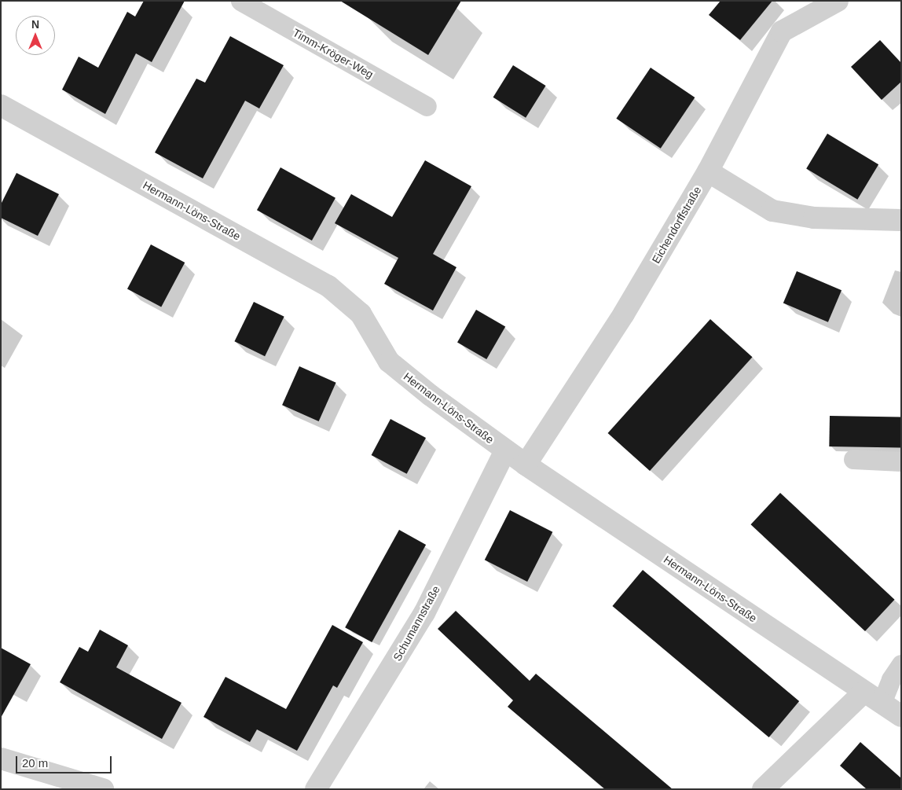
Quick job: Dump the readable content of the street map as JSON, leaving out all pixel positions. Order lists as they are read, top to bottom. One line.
{"streets":{"street":["Hermann-Löns-Straße","Eichendorffstraße","Schumannstraße"],"lane":["Timm-Kröger-Weg"]},"crossings":[["Hermann-Löns-Straße","Eichendorffstraße"],["Hermann-Löns-Straße","Schumannstraße"]],"scale_bar":"20 m","north":"top"}
